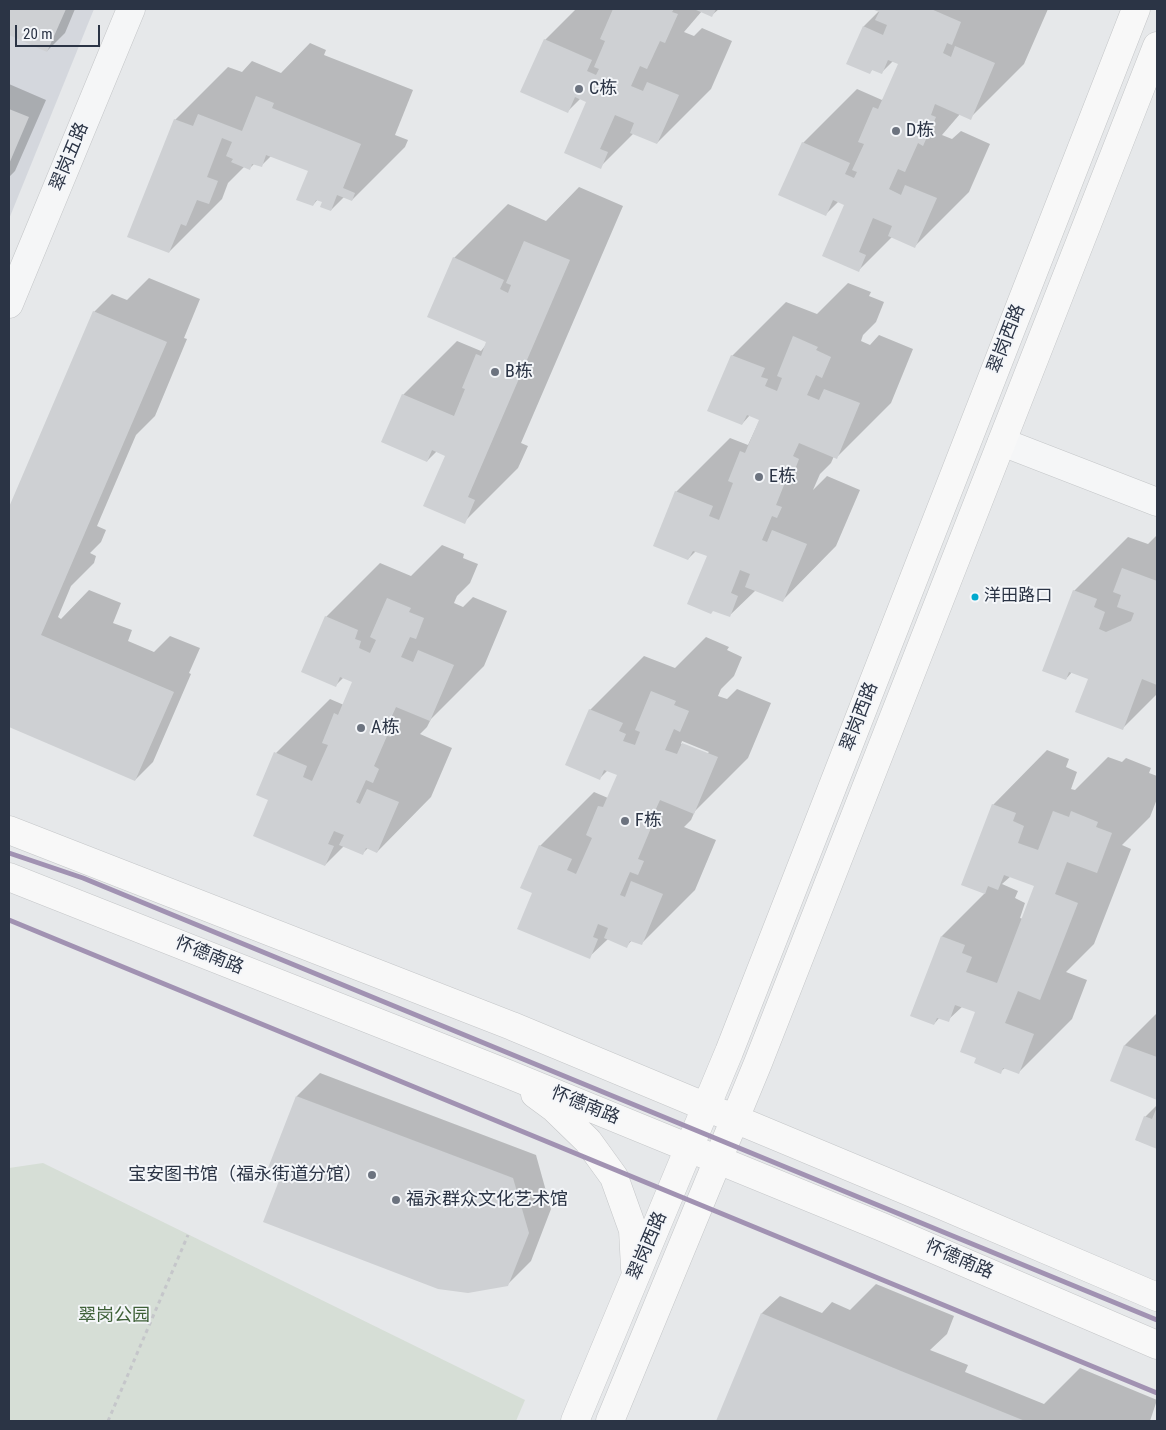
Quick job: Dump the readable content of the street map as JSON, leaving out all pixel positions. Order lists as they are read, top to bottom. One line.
{"streets":{"main road":["翠岗西路","怀德南路"],"street":["翠岗五路"]},"crossings":[["翠岗西路","怀德南路"]],"parks":["翠岗公园"],"places":["C栋","D栋","B栋","E栋","洋田路口","A栋","F栋","宝安图书馆（福永街道分馆）","福永群众文化艺术馆"],"scale_bar":"20 m"}
